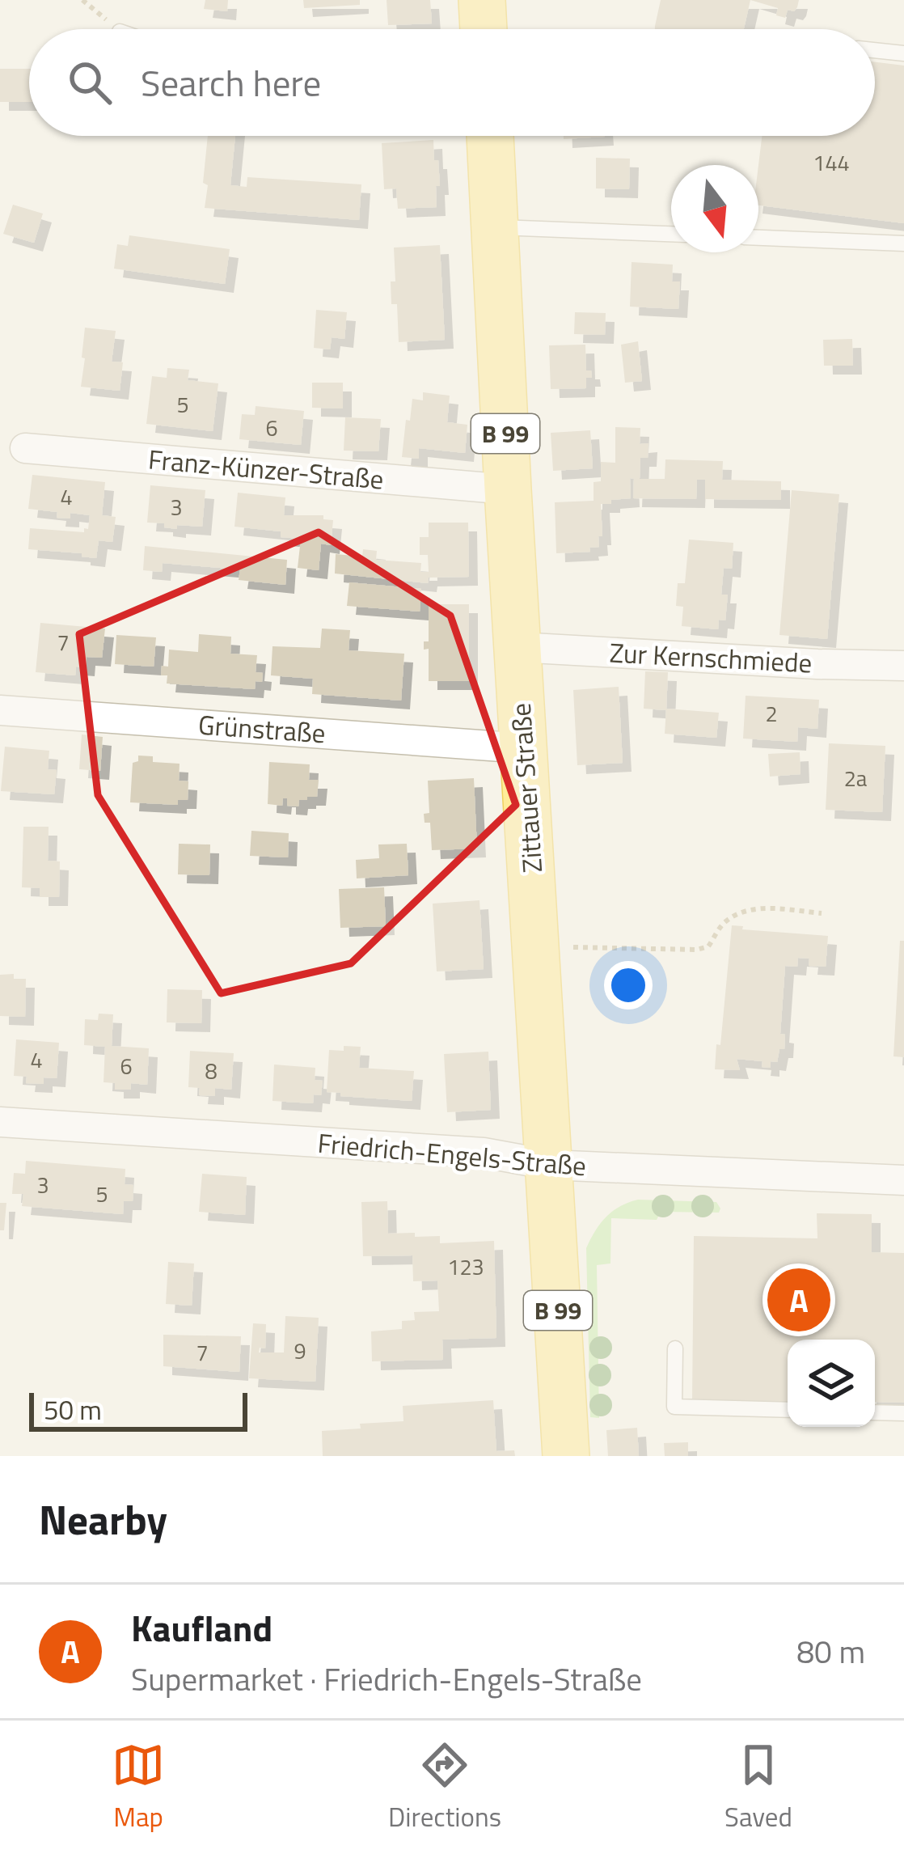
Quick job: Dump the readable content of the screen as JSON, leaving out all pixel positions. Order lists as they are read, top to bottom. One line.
{"streets":{"main road":["B 99","Zittauer Straße"],"street":["Franz-Künzer-Straße","Zur Kernschmiede","Grünstraße","Friedrich-Engels-Straße"]},"crossings":[["Franz-Künzer-Straße","Zittauer Straße"],["Zur Kernschmiede","Zittauer Straße"],["Grünstraße","Zittauer Straße"],["Zittauer Straße","Friedrich-Engels-Straße"]],"house_numbers":["144","5","6","4","3","7","2","2a","4","6","8","3","5","123","9","7"],"scale_bar":"50 m","north":"bottom","page":{"search":"Search here","pins":"A","scale":"50 m","heading":"Nearby","list":[{"mark":"A","name":"Kaufland","note":"Supermarket · Friedrich-Engels-Straße","value":"80 m"}],"nav":["Map","Directions","Saved"]}}
